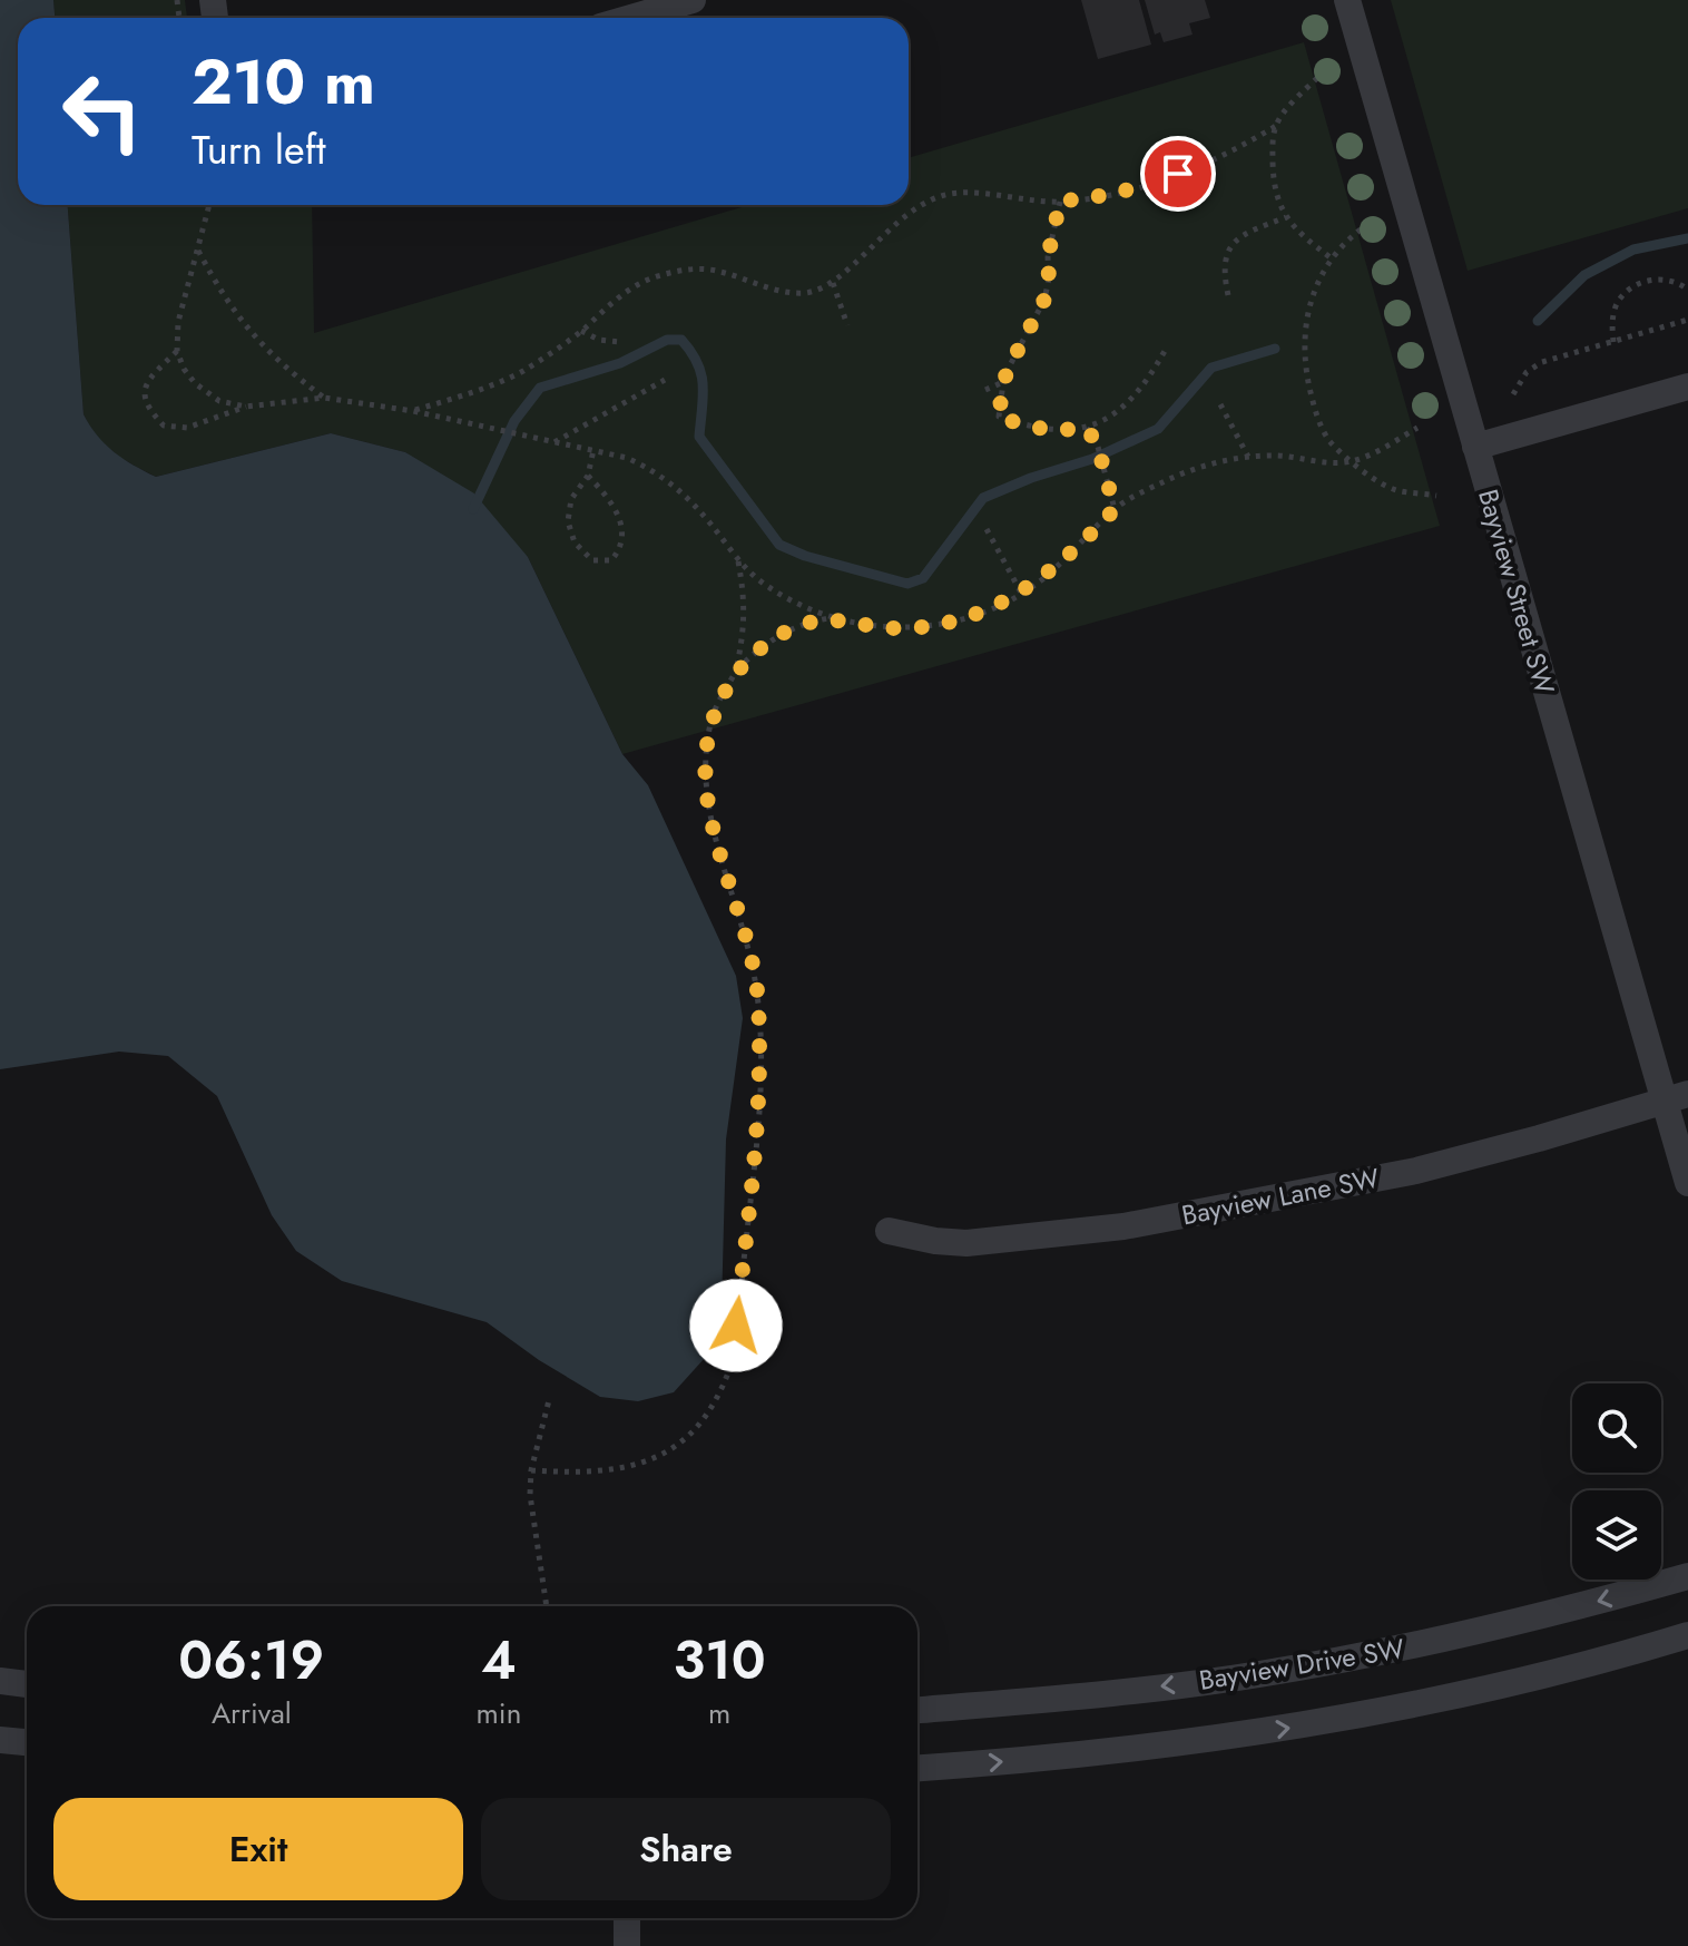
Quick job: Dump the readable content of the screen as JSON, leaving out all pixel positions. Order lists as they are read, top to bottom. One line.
{"streets":{"street":["Bayview Street SW","Bayview Lane SW","Bayview Drive SW"]},"crossings":[["Bayview Street SW","Bayview Lane SW"]],"page":{"turn":["210 m","Turn left"],"eta":["06:19","Arrival","4","min","310","m"],"buttons":["Exit","Share"]}}
